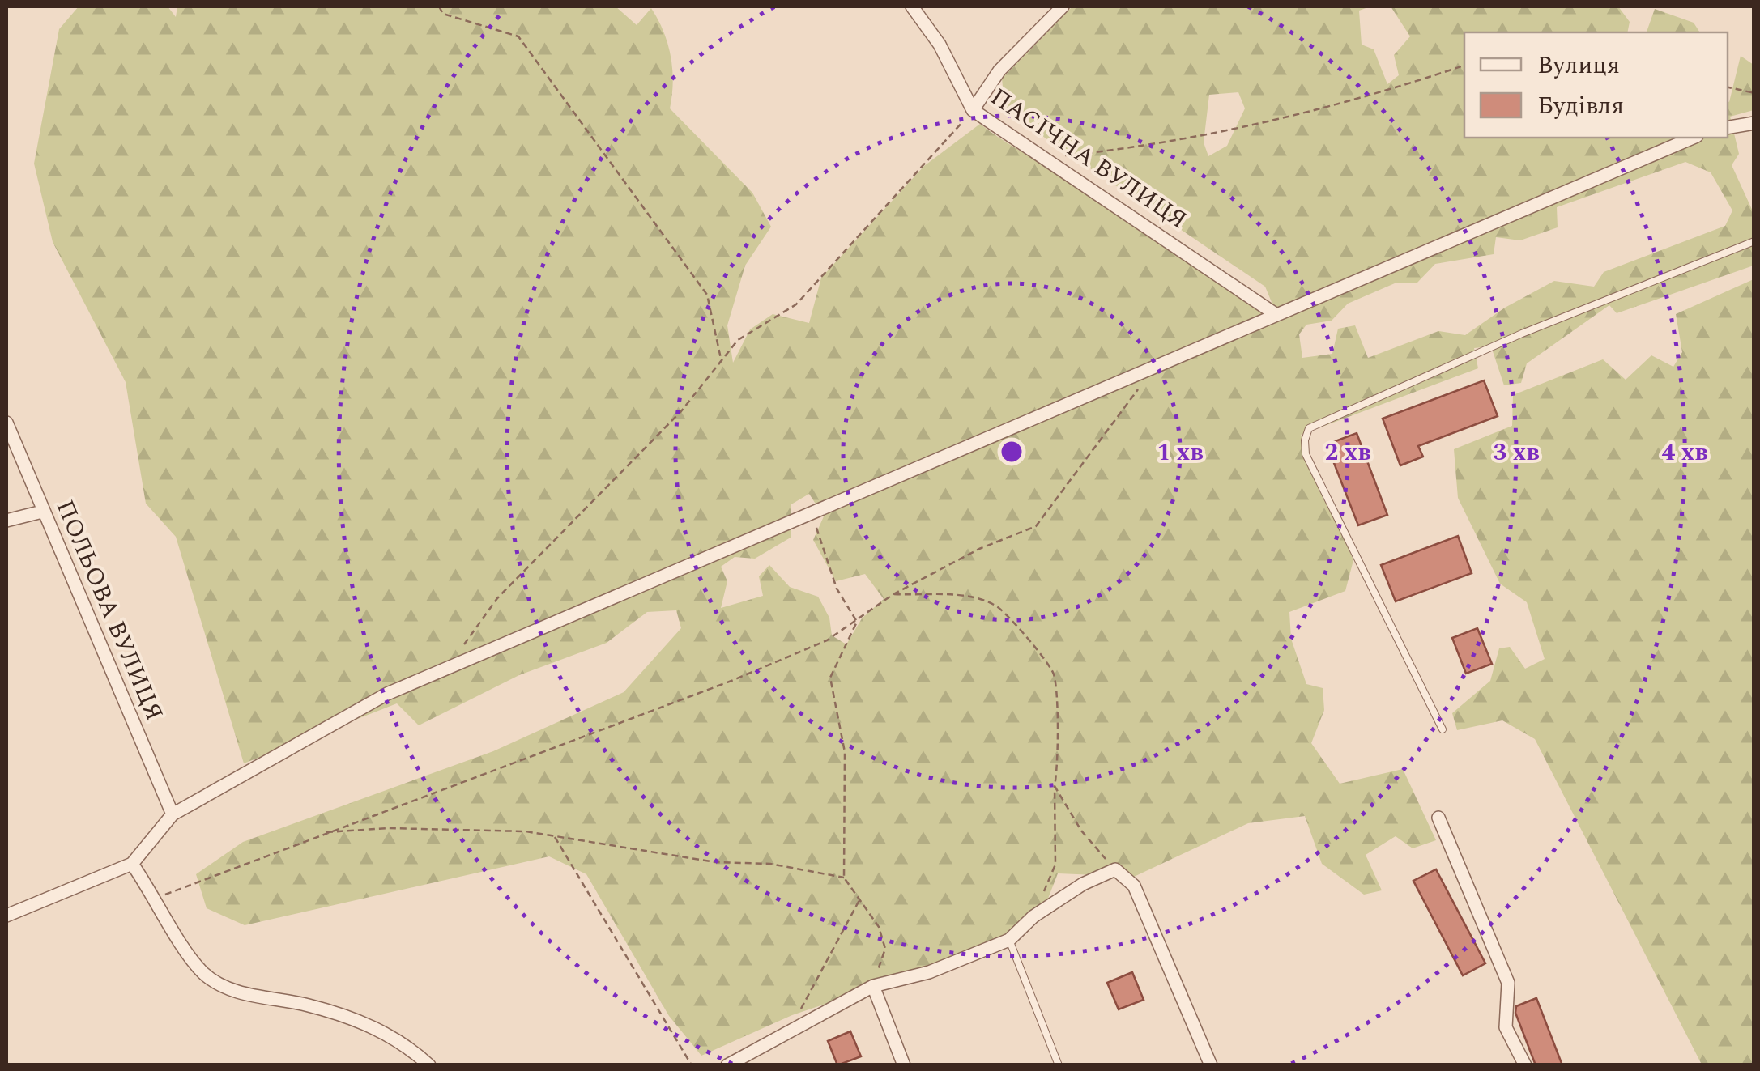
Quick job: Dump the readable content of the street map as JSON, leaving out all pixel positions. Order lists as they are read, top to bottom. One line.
{"streets":{"street":["ПАСІЧНА ВУЛИЦЯ","ПОЛЬОВА ВУЛИЦЯ"]},"legend":["Вулиця","Будівля"],"rings":["1 хв","2 хв","3 хв","4 хв"]}
